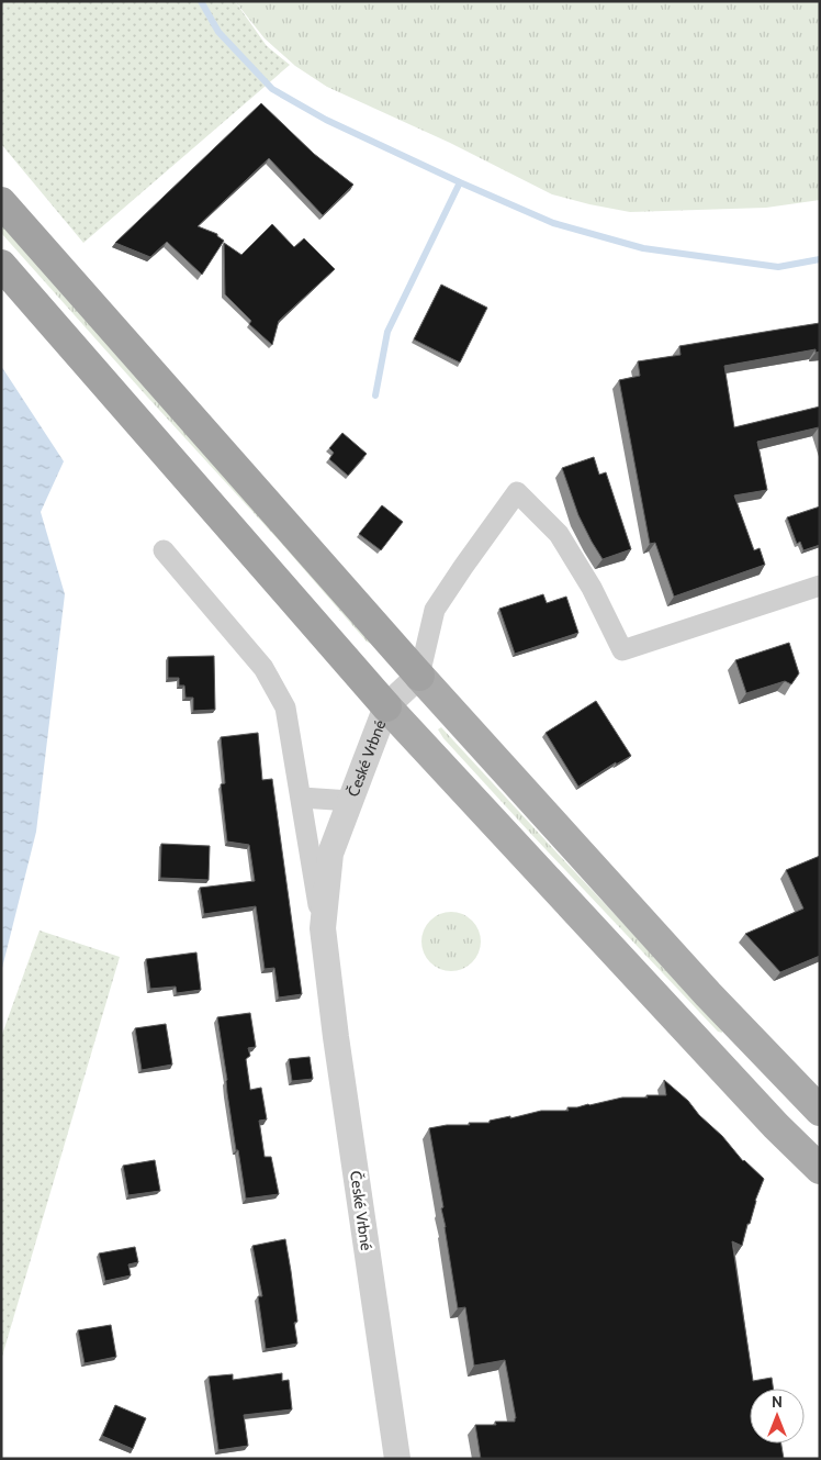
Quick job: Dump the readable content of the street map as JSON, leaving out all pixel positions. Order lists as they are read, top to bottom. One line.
{"streets":{"street":["České Vrbné"]},"north":"top"}
